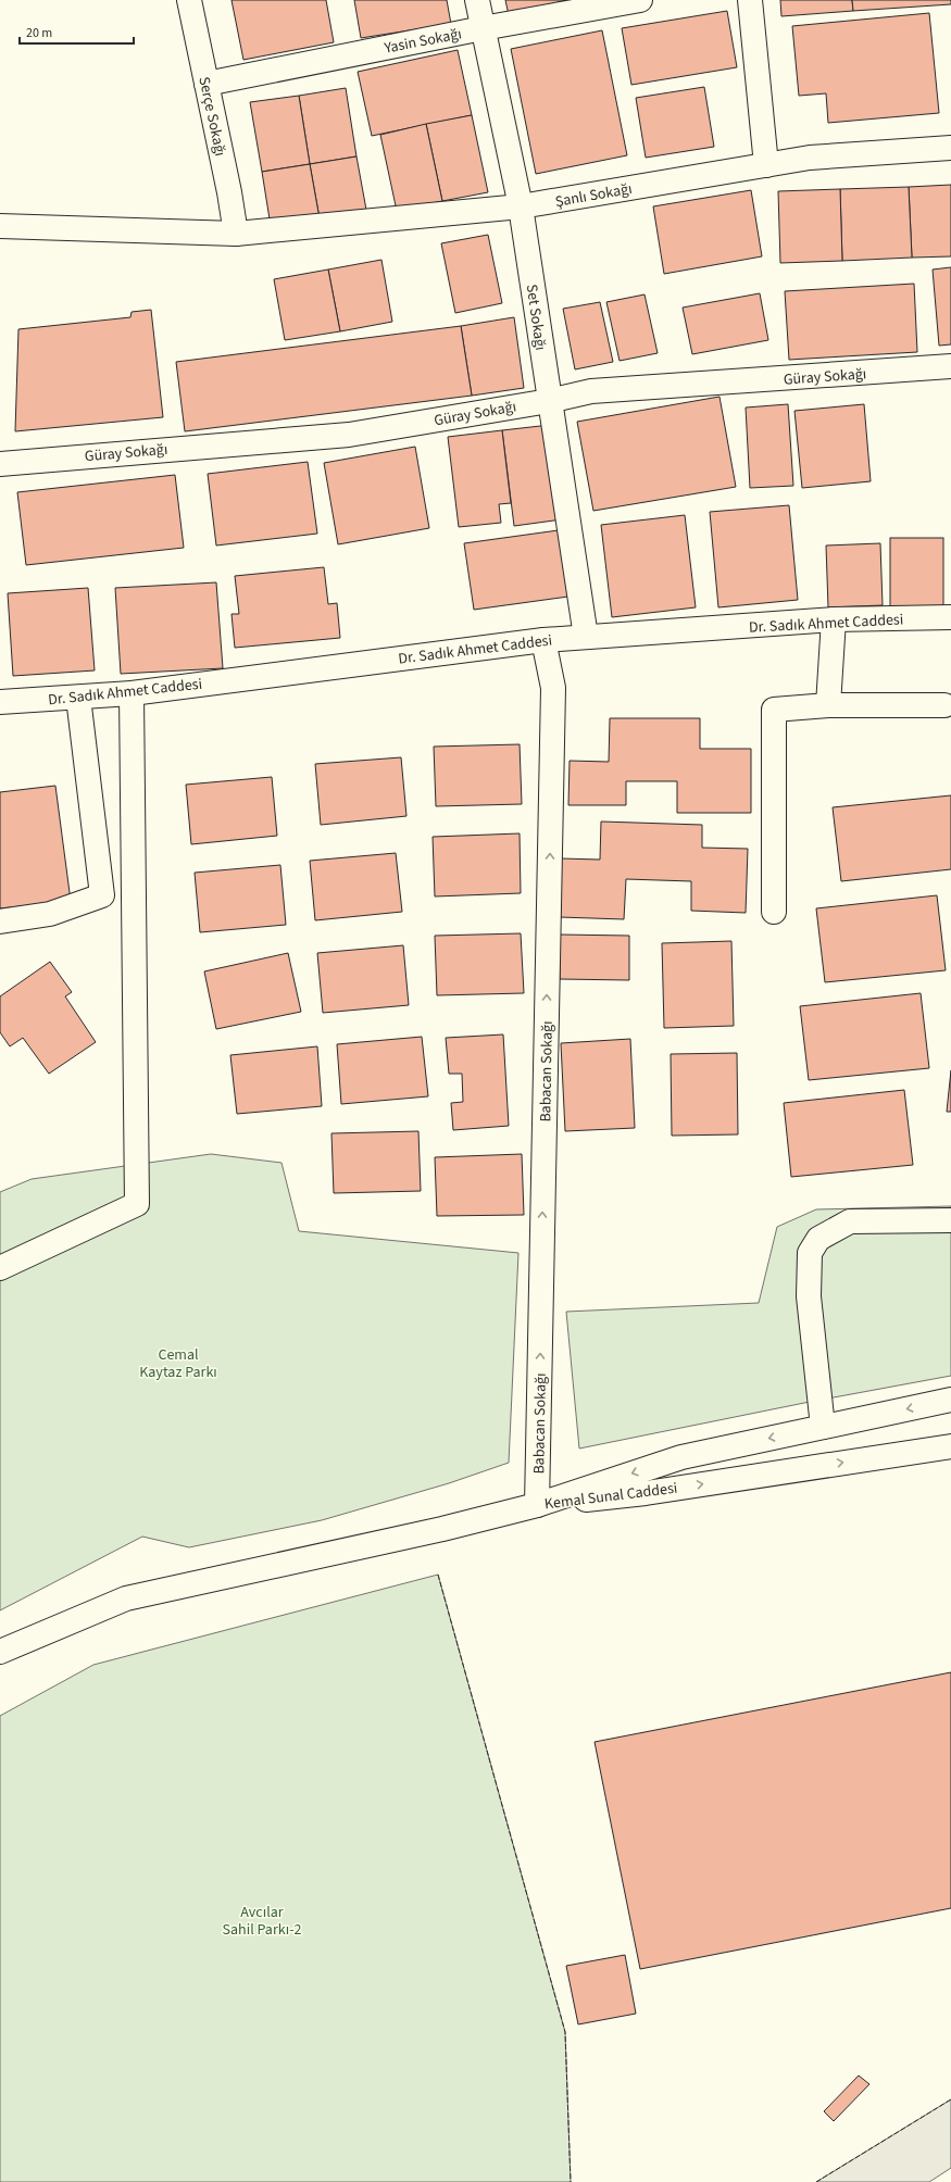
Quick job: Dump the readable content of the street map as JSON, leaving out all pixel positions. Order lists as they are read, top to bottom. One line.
{"streets":{"street":["Yasin Sokağı","Serçe Sokağı","Şanlı Sokağı","Set Sokağı","Güray Sokağı","Dr. Sadık Ahmet Caddesi","Babacan Sokağı","Kemal Sunal Caddesi"]},"crossings":[["Yasin Sokağı","Serçe Sokağı"],["Yasin Sokağı","Set Sokağı"],["Serçe Sokağı","Şanlı Sokağı"],["Şanlı Sokağı","Set Sokağı"],["Set Sokağı","Güray Sokağı"],["Set Sokağı","Dr. Sadık Ahmet Caddesi"],["Dr. Sadık Ahmet Caddesi","Babacan Sokağı"],["Babacan Sokağı","Kemal Sunal Caddesi"]],"one_way":["Babacan Sokağı"],"parks":["Cemal Kaytaz Parkı","Avcılar Sahil Parkı-2"],"scale_bar":"20 m"}
